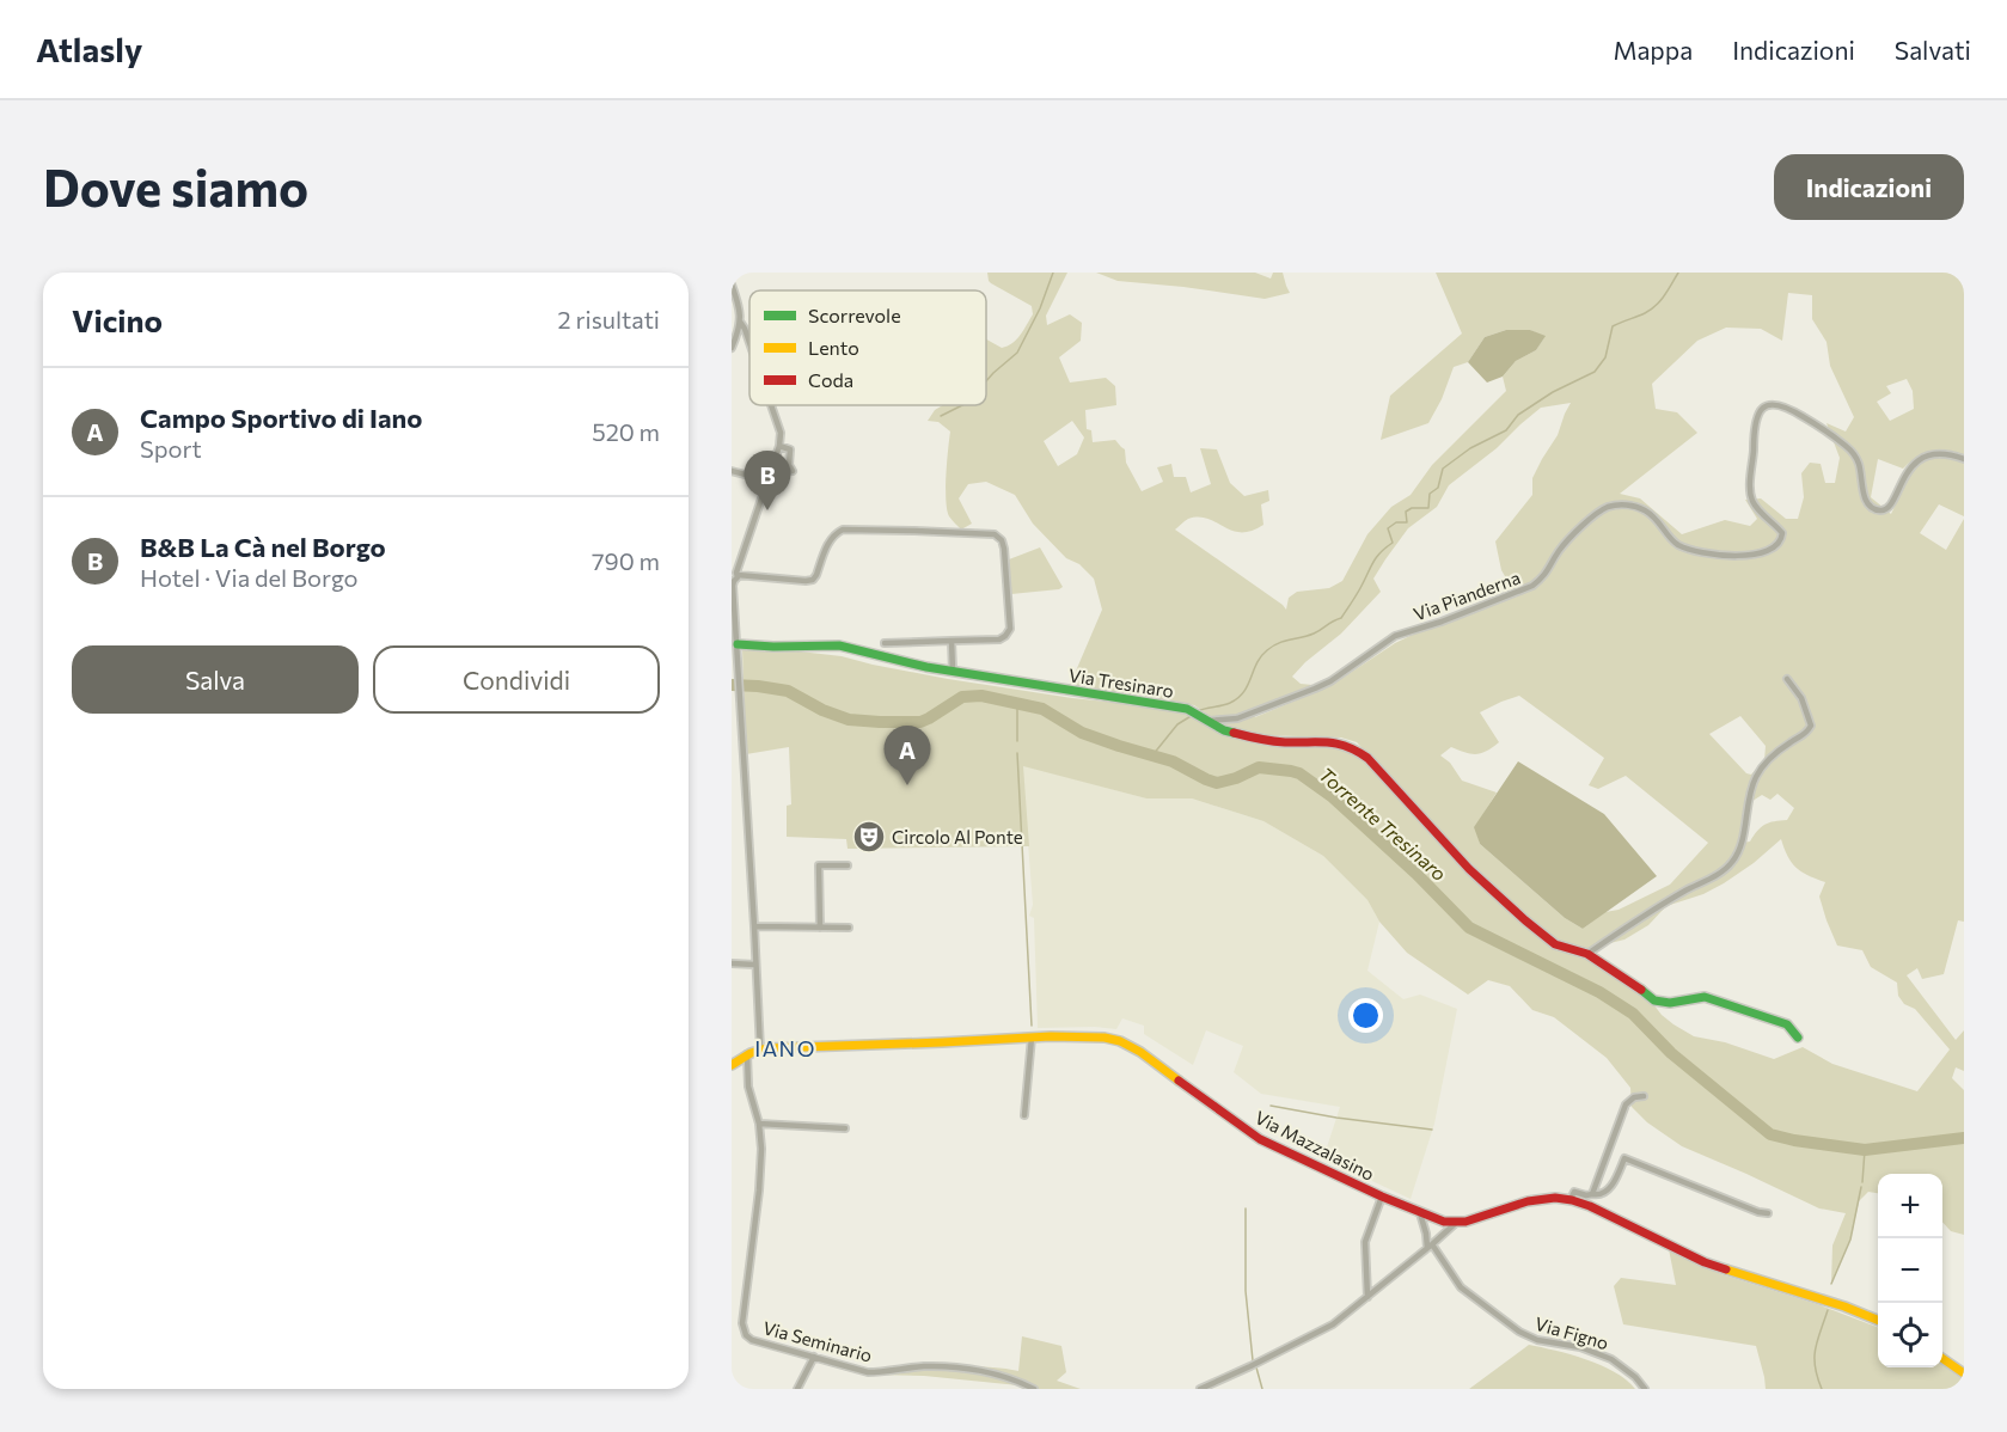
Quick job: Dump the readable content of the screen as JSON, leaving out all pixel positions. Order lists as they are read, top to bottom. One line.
{"streets":{"main road":["Via Tresinaro","Via Mazzalasino"],"street":["Via Pianderna","Via Figno","Via Seminario"]},"crossings":[["Via Pianderna","Via Tresinaro"],["Via Mazzalasino","Via Seminario"]],"districts":["IANO"],"water":["Torrente Tresinaro"],"places":{"theatre":["Circolo Al Ponte"]},"legend":["Scorrevole","Lento","Coda"],"page":{"header":"Atlasly","nav":["Mappa","Indicazioni","Salvati"],"buttons":["Indicazioni",["Salva","Condividi"]],"title":"Dove siamo","heading":["Vicino","2 risultati"],"list":[{"mark":"A","name":"Campo Sportivo di Iano","note":"Sport","value":"520 m"},{"mark":"B","name":"B&B La Cà nel Borgo","note":"Hotel · Via del Borgo","value":"790 m"}],"pins":["B","A"],"map_buttons":["+","−"]}}
